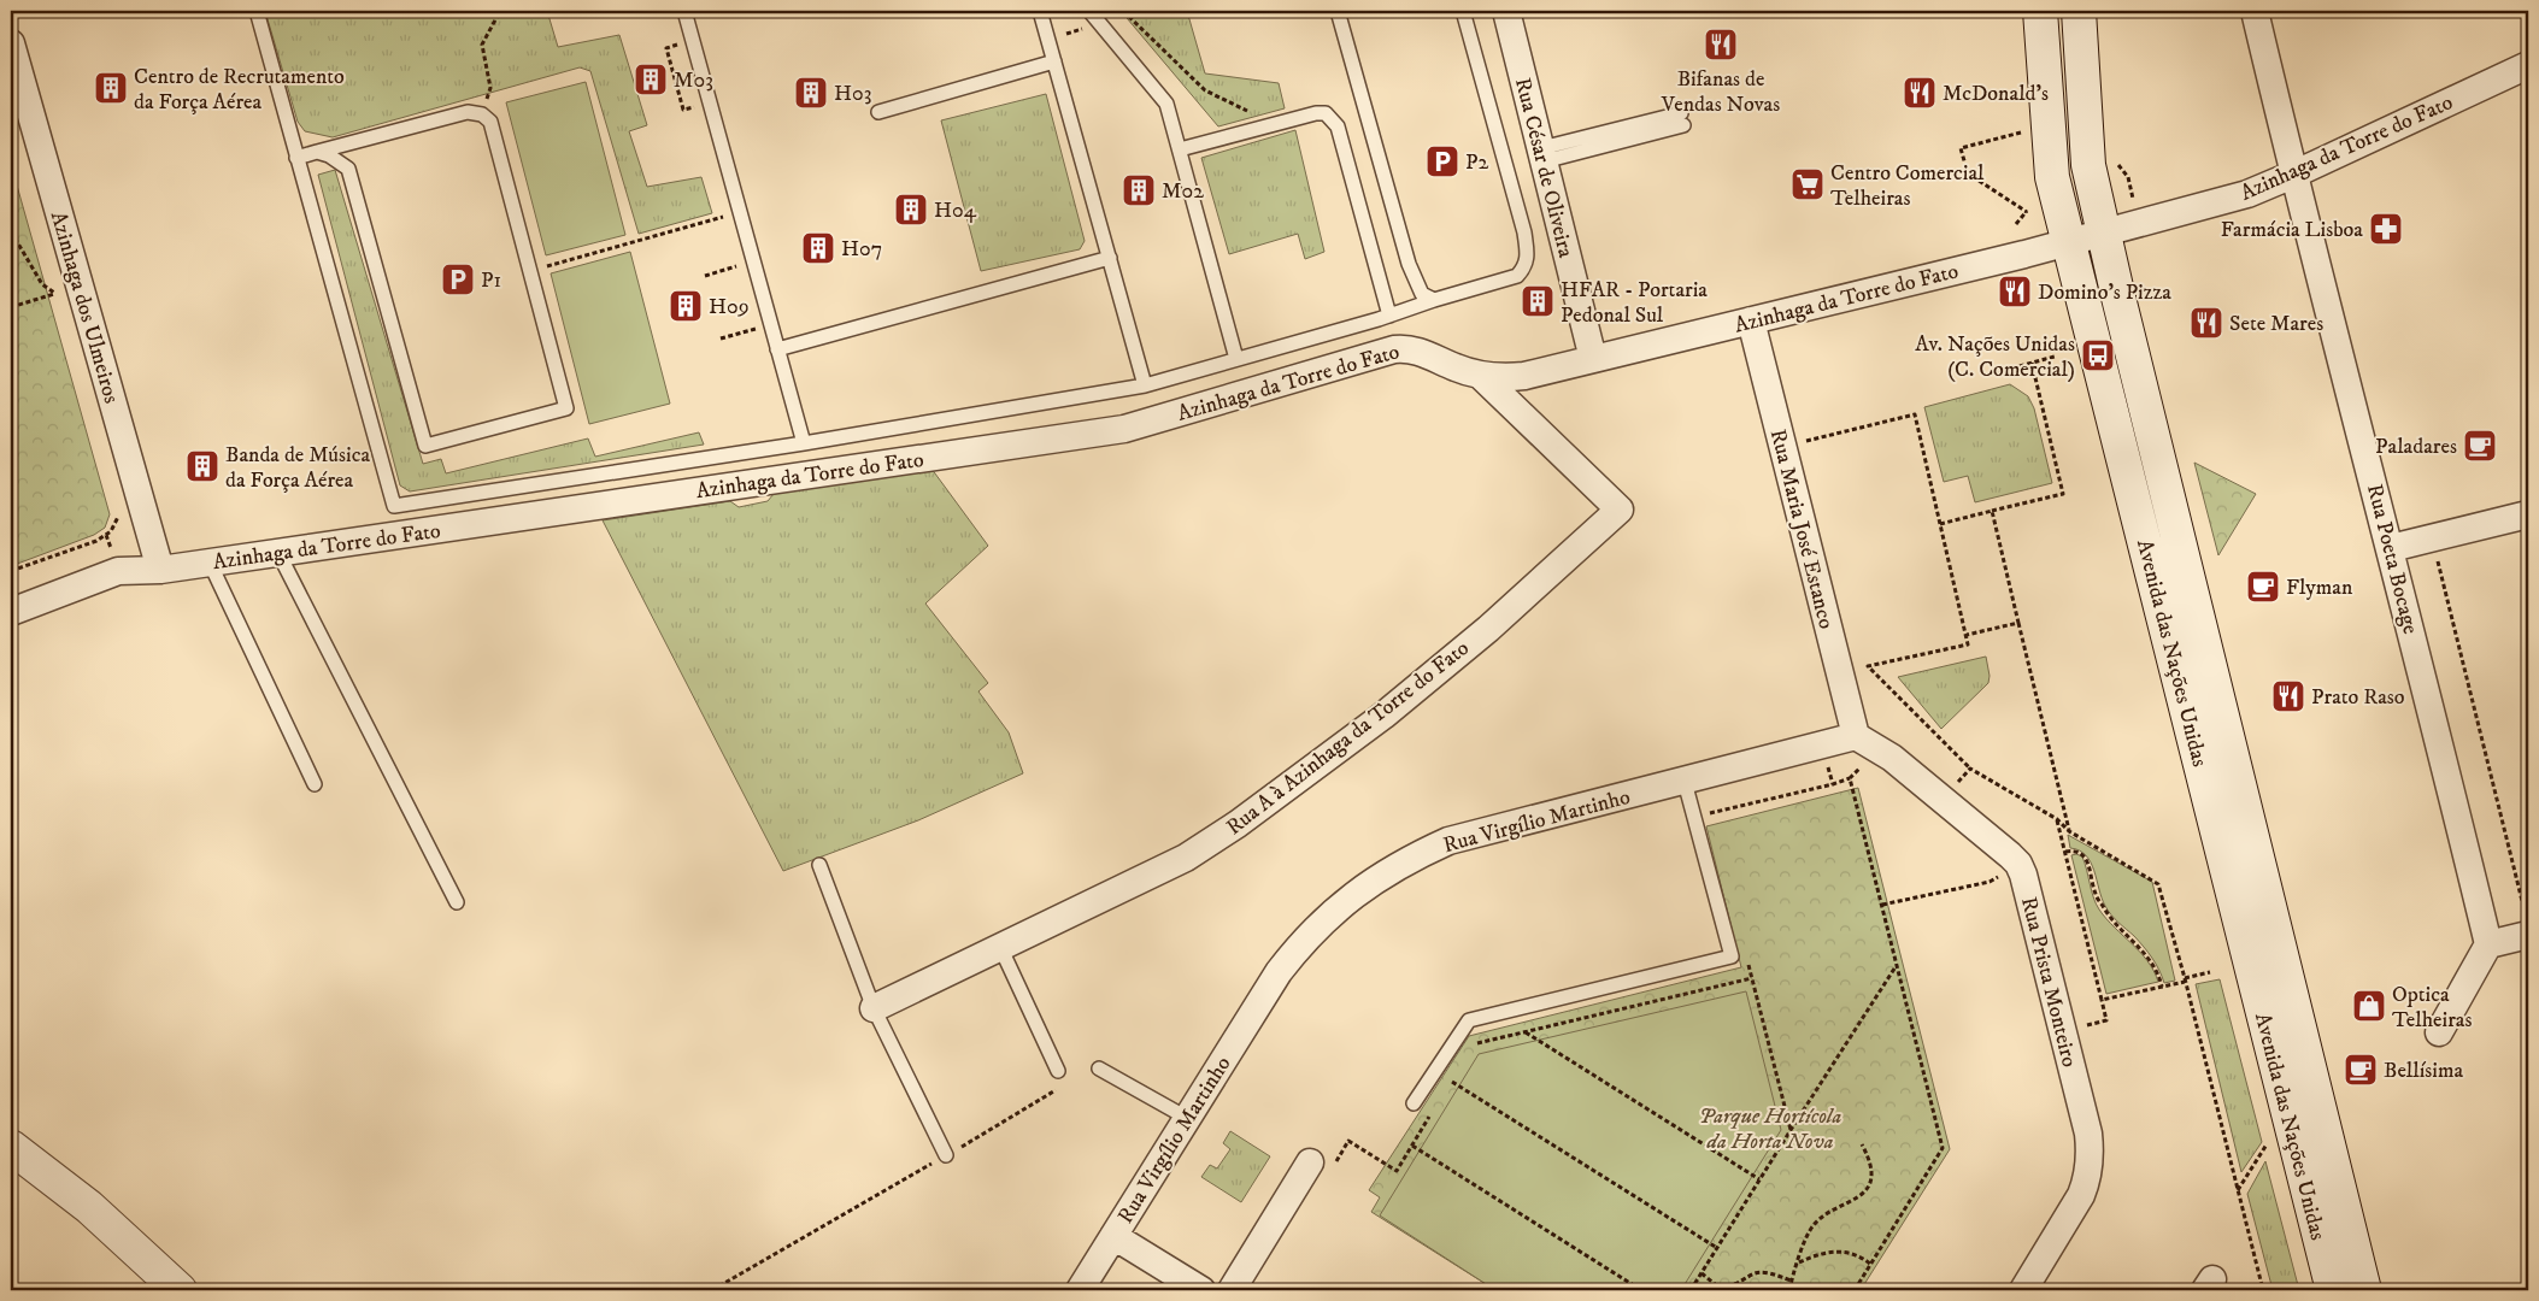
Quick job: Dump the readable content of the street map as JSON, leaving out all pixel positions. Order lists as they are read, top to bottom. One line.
{"streets":{"main road":["Avenida das Nações Unidas"],"street":["Azinhaga da Torre do Fato","Rua César de Oliveira","Azinhaga dos Ulmeiros","Rua Maria José Estanco","Rua Poeta Bocage","Rua A à Azinhaga da Torre do Fato","Rua Virgílio Martinho","Rua Prista Monteiro"]},"crossings":[["Azinhaga da Torre do Fato","Rua César de Oliveira"],["Azinhaga da Torre do Fato","Azinhaga dos Ulmeiros"],["Azinhaga da Torre do Fato","Rua Maria José Estanco"],["Azinhaga da Torre do Fato","Rua Poeta Bocage"],["Azinhaga da Torre do Fato","Avenida das Nações Unidas"],["Azinhaga da Torre do Fato","Rua A à Azinhaga da Torre do Fato"],["Rua Maria José Estanco","Rua Virgílio Martinho"]],"parks":["Parque Hortícola da Horta Nova"],"places":{"restaurant":["Bifanas de Vendas Novas","McDonald's","Domino's Pizza","Sete Mares","Prato Raso"],"building":["M03","Centro de Recrutamento da Força Aérea","H03","M02","H04","H07","HFAR - Portaria Pedonal Sul","H09","Banda de Música da Força Aérea"],"parking":["P2","P1"],"supermarket":["Centro Comercial Telheiras"],"pharmacy":["Farmácia Lisboa"],"bus stop":["Av. Nações Unidas (C. Comercial)"],"cafe":["Paladares","Flyman","Bellísima"],"shop":["Optica Telheiras"]}}
